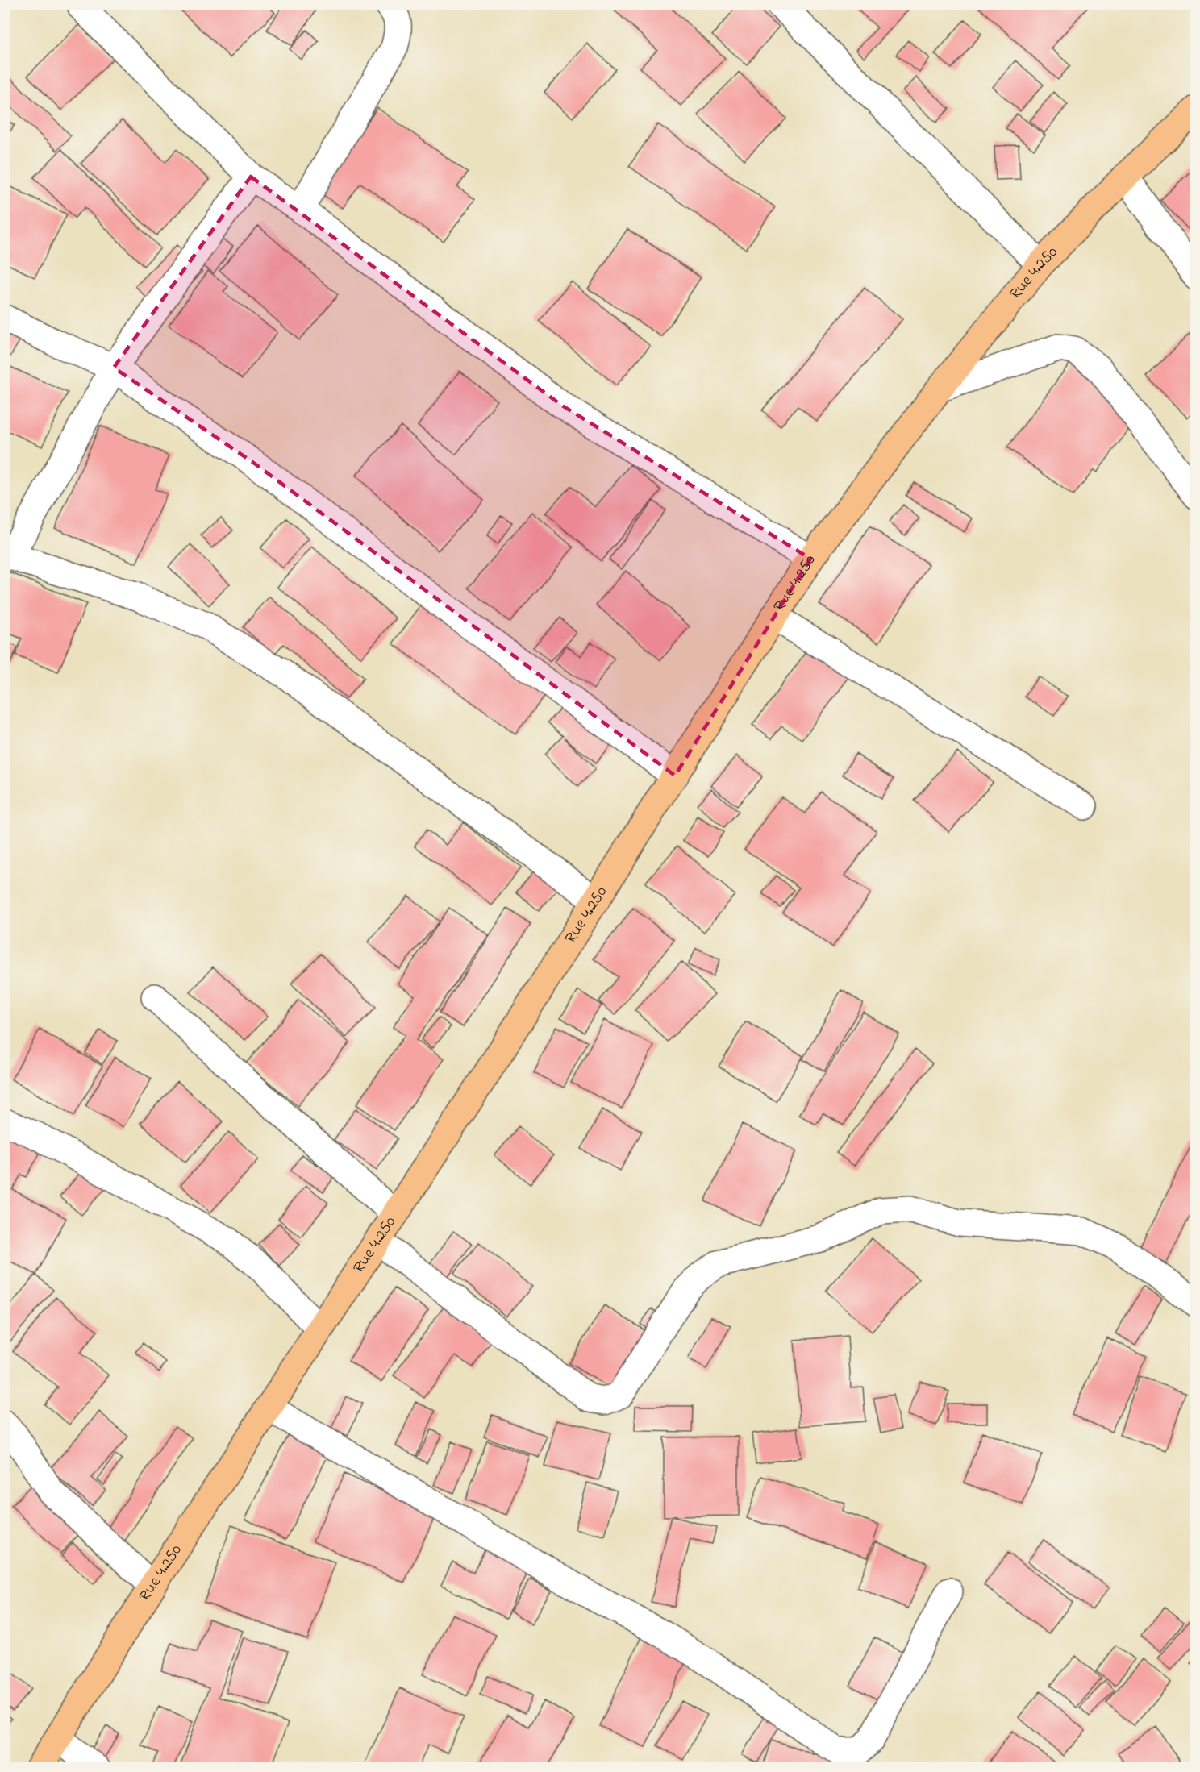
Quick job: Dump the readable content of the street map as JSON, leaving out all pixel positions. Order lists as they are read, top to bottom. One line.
{"streets":{"main road":["Rue 4.250"]}}
